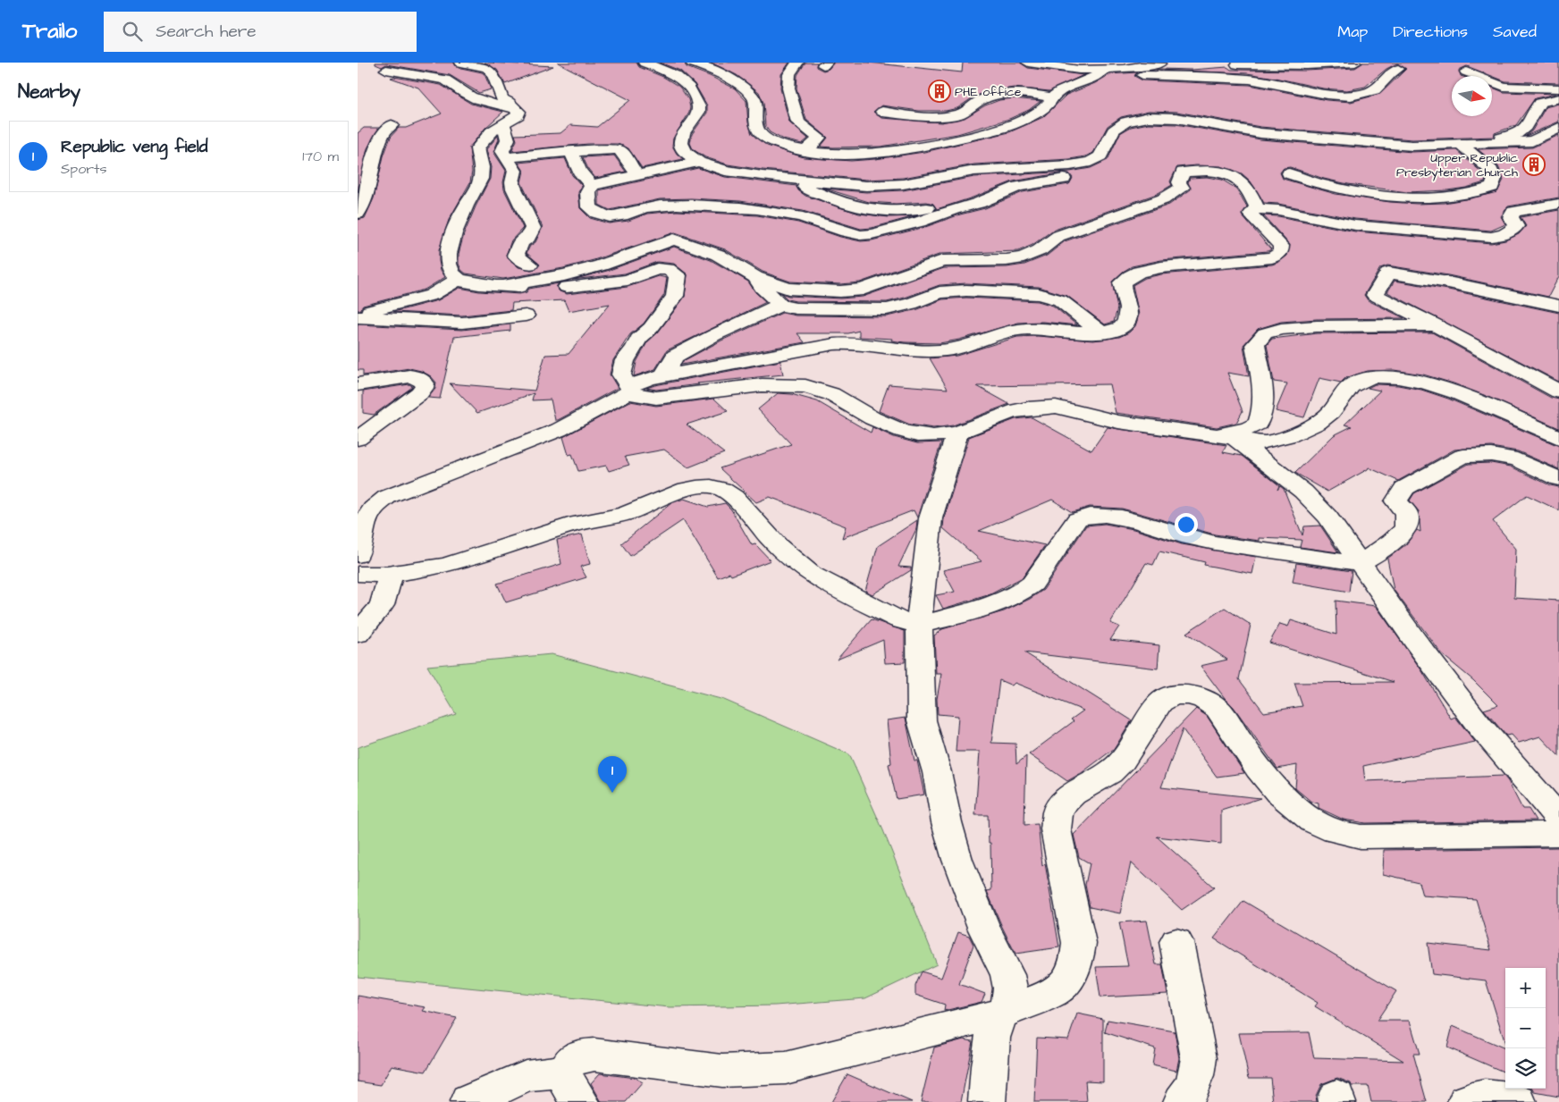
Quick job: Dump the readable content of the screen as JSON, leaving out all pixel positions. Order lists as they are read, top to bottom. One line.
{"places":{"building":["PHE office","Upper Republic Presbyterian church"]},"north":"right","page":{"header":"Trailo","search":"Search here","nav":["Map","Directions","Saved"],"heading":"Nearby","list":[{"mark":"1","name":"Republic veng field","note":"Sports","value":"170 m"}],"pins":"1","map_buttons":["+","−"]}}
